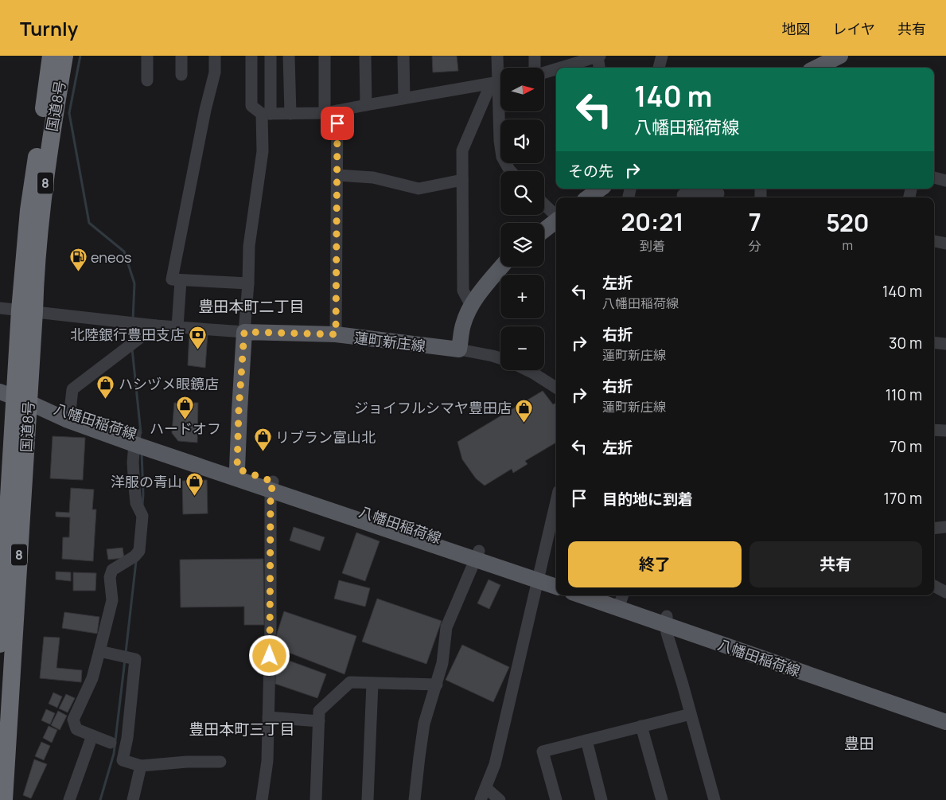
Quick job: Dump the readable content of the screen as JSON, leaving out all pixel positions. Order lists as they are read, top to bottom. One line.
{"streets":{"highway":["国道8号","8"],"main road":["蓮町新庄線","八幡田稲荷線"]},"crossings":[["国道8号","八幡田稲荷線"]],"districts":["豊田本町二丁目","豊田本町三丁目","豊田"],"places":{"fuel station":["eneos"],"bank":["北陸銀行豊田支店"],"shop":["ハシヅメ眼鏡店","ハードオフ","ジョイフルシマヤ豊田店","リブラン富山北","洋服の青山"]},"north":"right","page":{"header":"Turnly","nav":["地図","レイヤ","共有"],"map_buttons":["+","−"],"turn":["140 m","八幡田稲荷線"],"then":"その先","eta":["20:21","到着","7","分","520","m"],"list":[{"name":"左折","note":"八幡田稲荷線","value":"140 m"},{"name":"右折","note":"蓮町新庄線","value":"30 m"},{"name":"右折","note":"蓮町新庄線","value":"110 m"},{"name":"左折","value":"70 m"},{"name":"目的地に到着","value":"170 m"}],"buttons":["終了","共有"]}}
